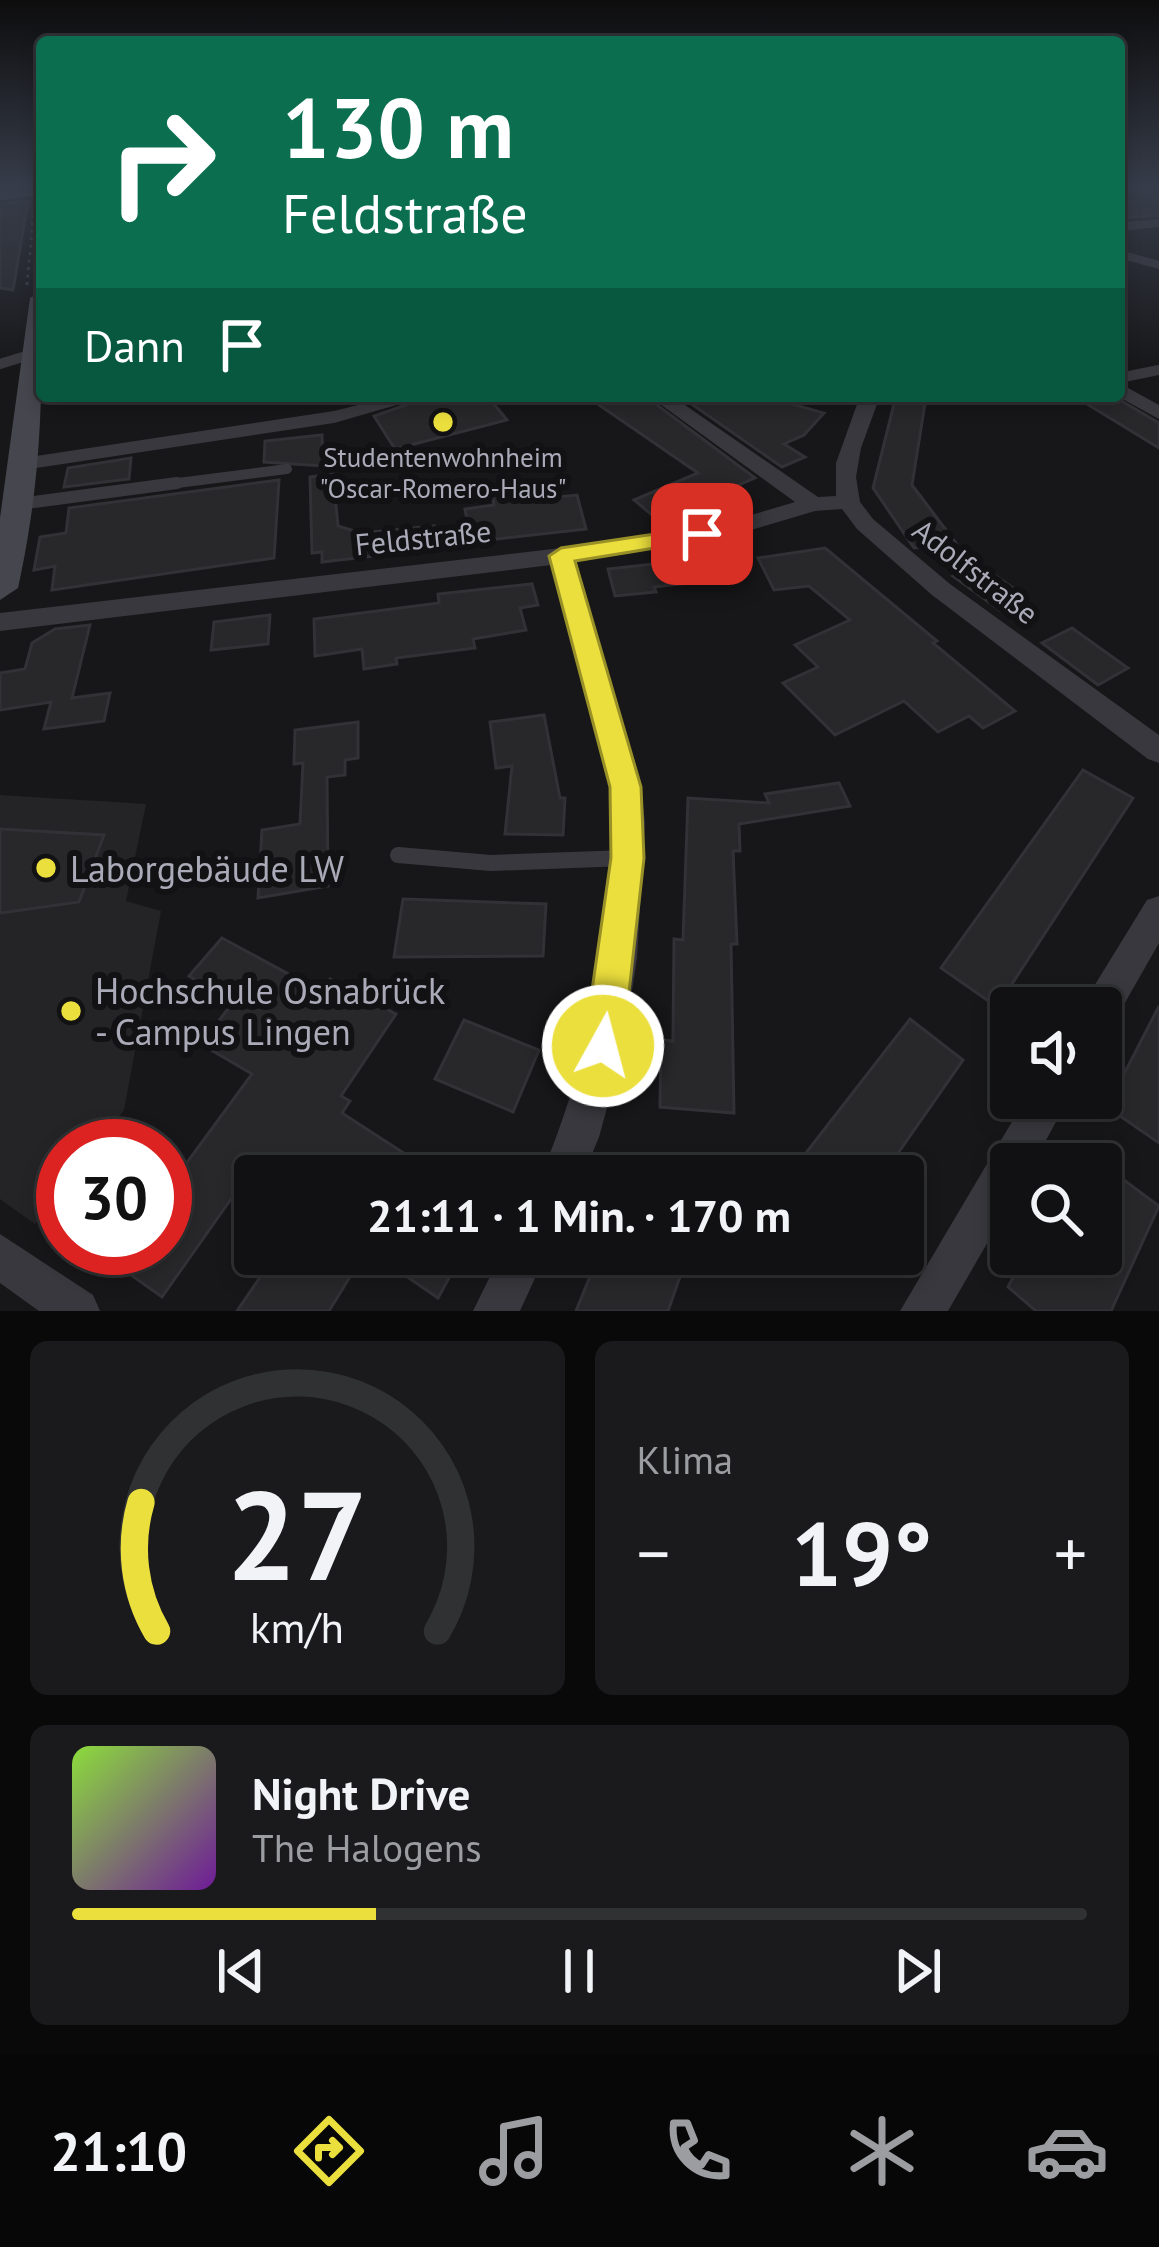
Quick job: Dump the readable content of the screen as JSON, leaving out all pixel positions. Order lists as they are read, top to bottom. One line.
{"streets":{"street":["Feldstraße","Adolfstraße"]},"crossings":[["Feldstraße","Adolfstraße"]],"places":["Studentenwohnheim \"Oscar-Romero-Haus\"","Laborgebäude LW","Hochschule Osnabrück - Campus Lingen"],"page":{"turn":["130 m","Feldstraße"],"then":"Dann","limit":"30","trip":"21:11 · 1 Min. · 170 m","tile":"Klima","heat":["−","19°","+"],"song":["Night Drive","The Halogens"],"tabs":"21:10","gauge":["27","km/h"]}}
